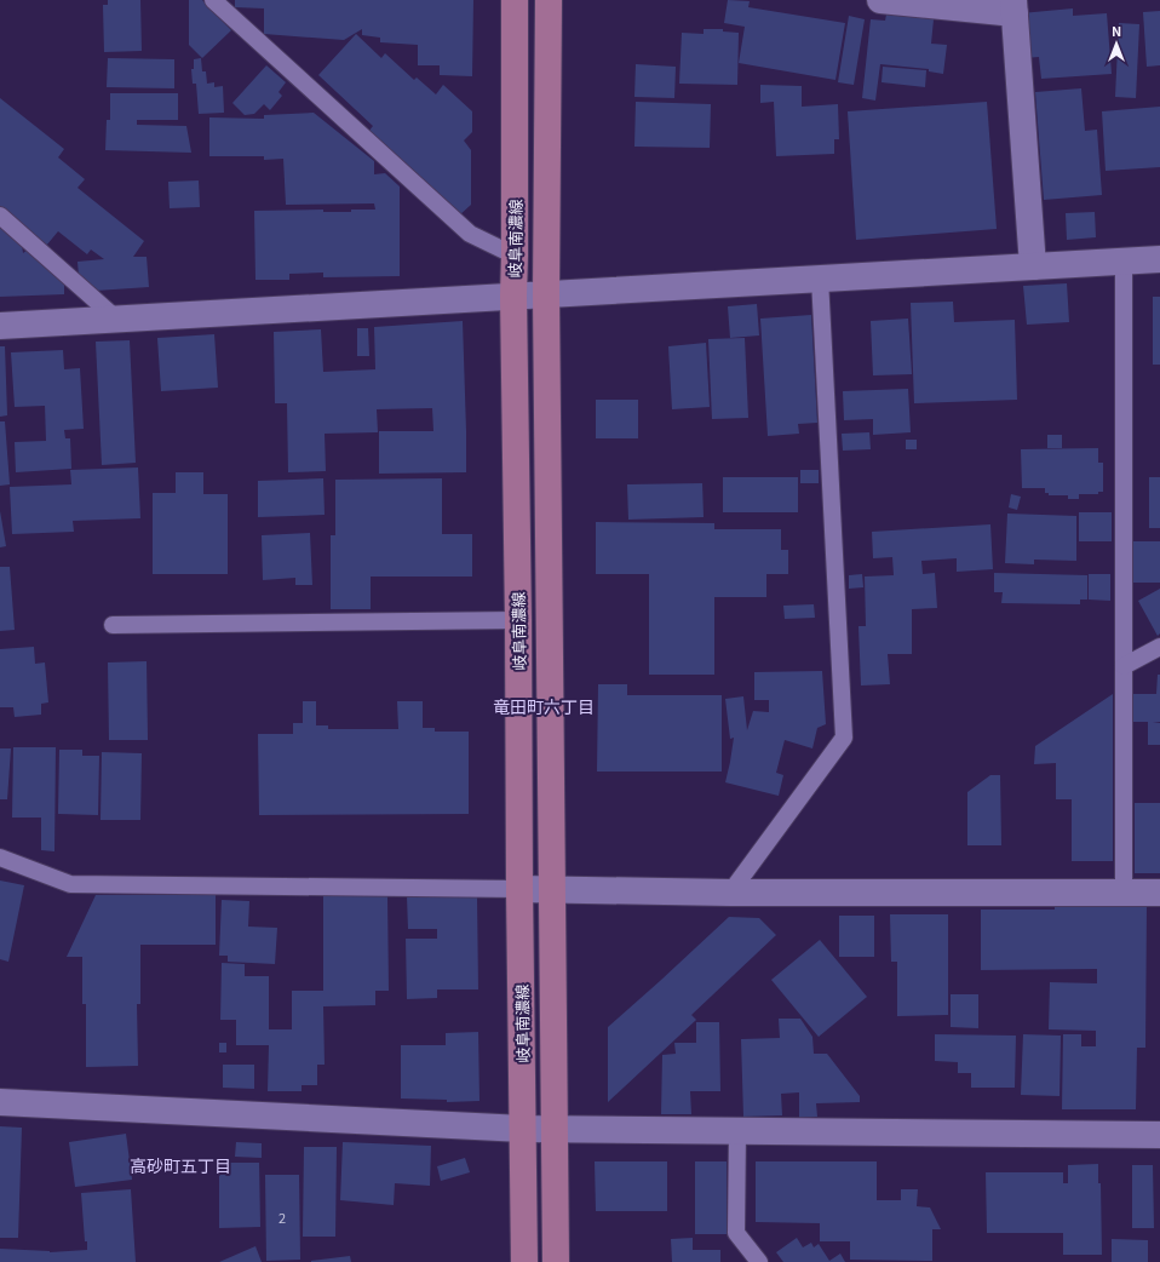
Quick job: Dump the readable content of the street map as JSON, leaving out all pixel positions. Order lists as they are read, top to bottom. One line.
{"streets":{"main road":["岐阜南濃線"]},"districts":["竜田町六丁目","高砂町五丁目"],"house_numbers":["2"],"north":"top"}
